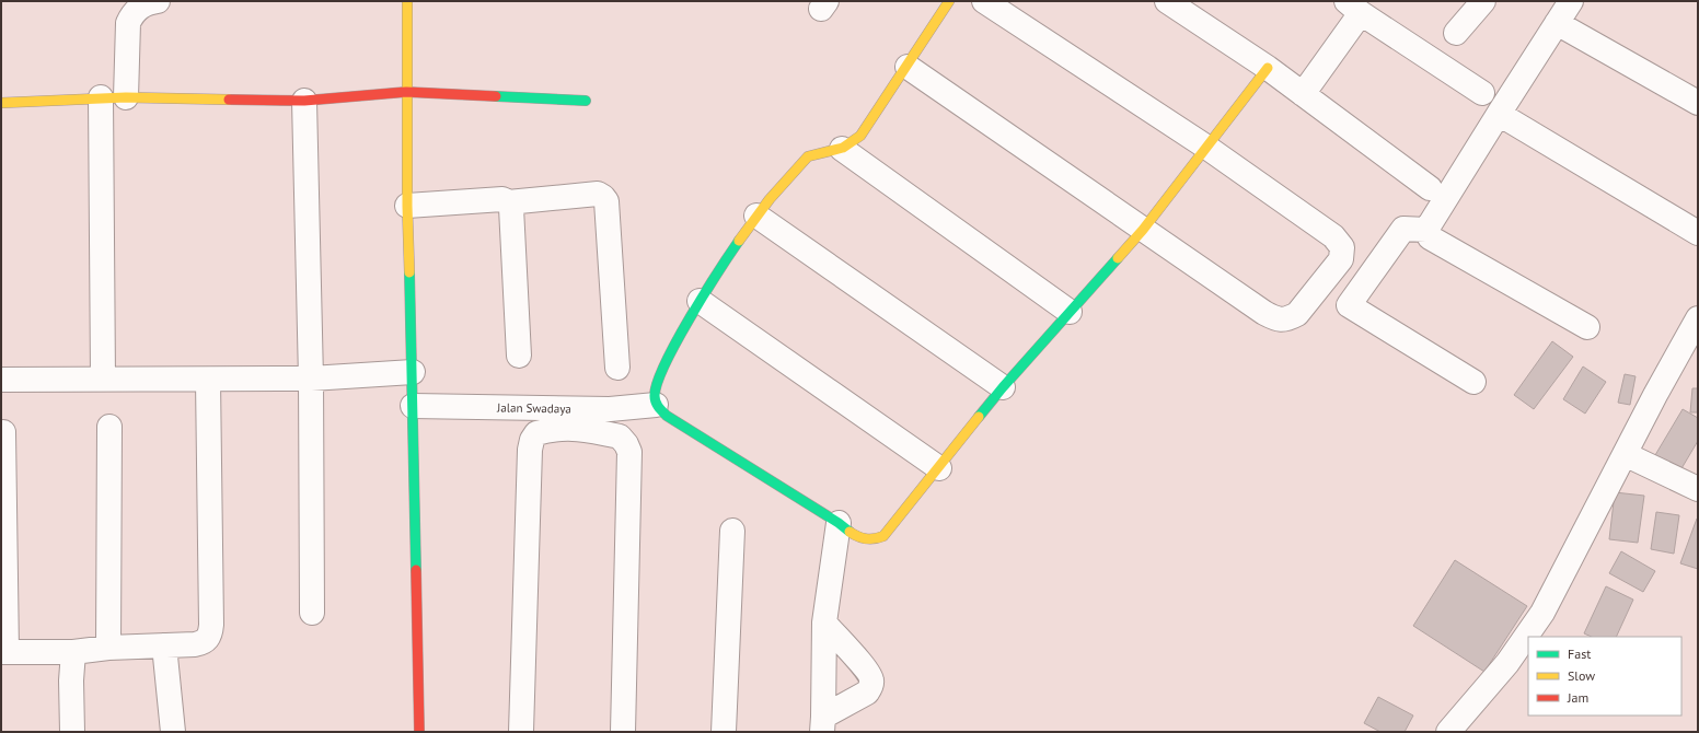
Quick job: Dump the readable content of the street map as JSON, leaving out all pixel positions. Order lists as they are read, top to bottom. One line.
{"streets":{"street":["Jalan Swadaya"]},"legend":["Fast","Slow","Jam"]}
